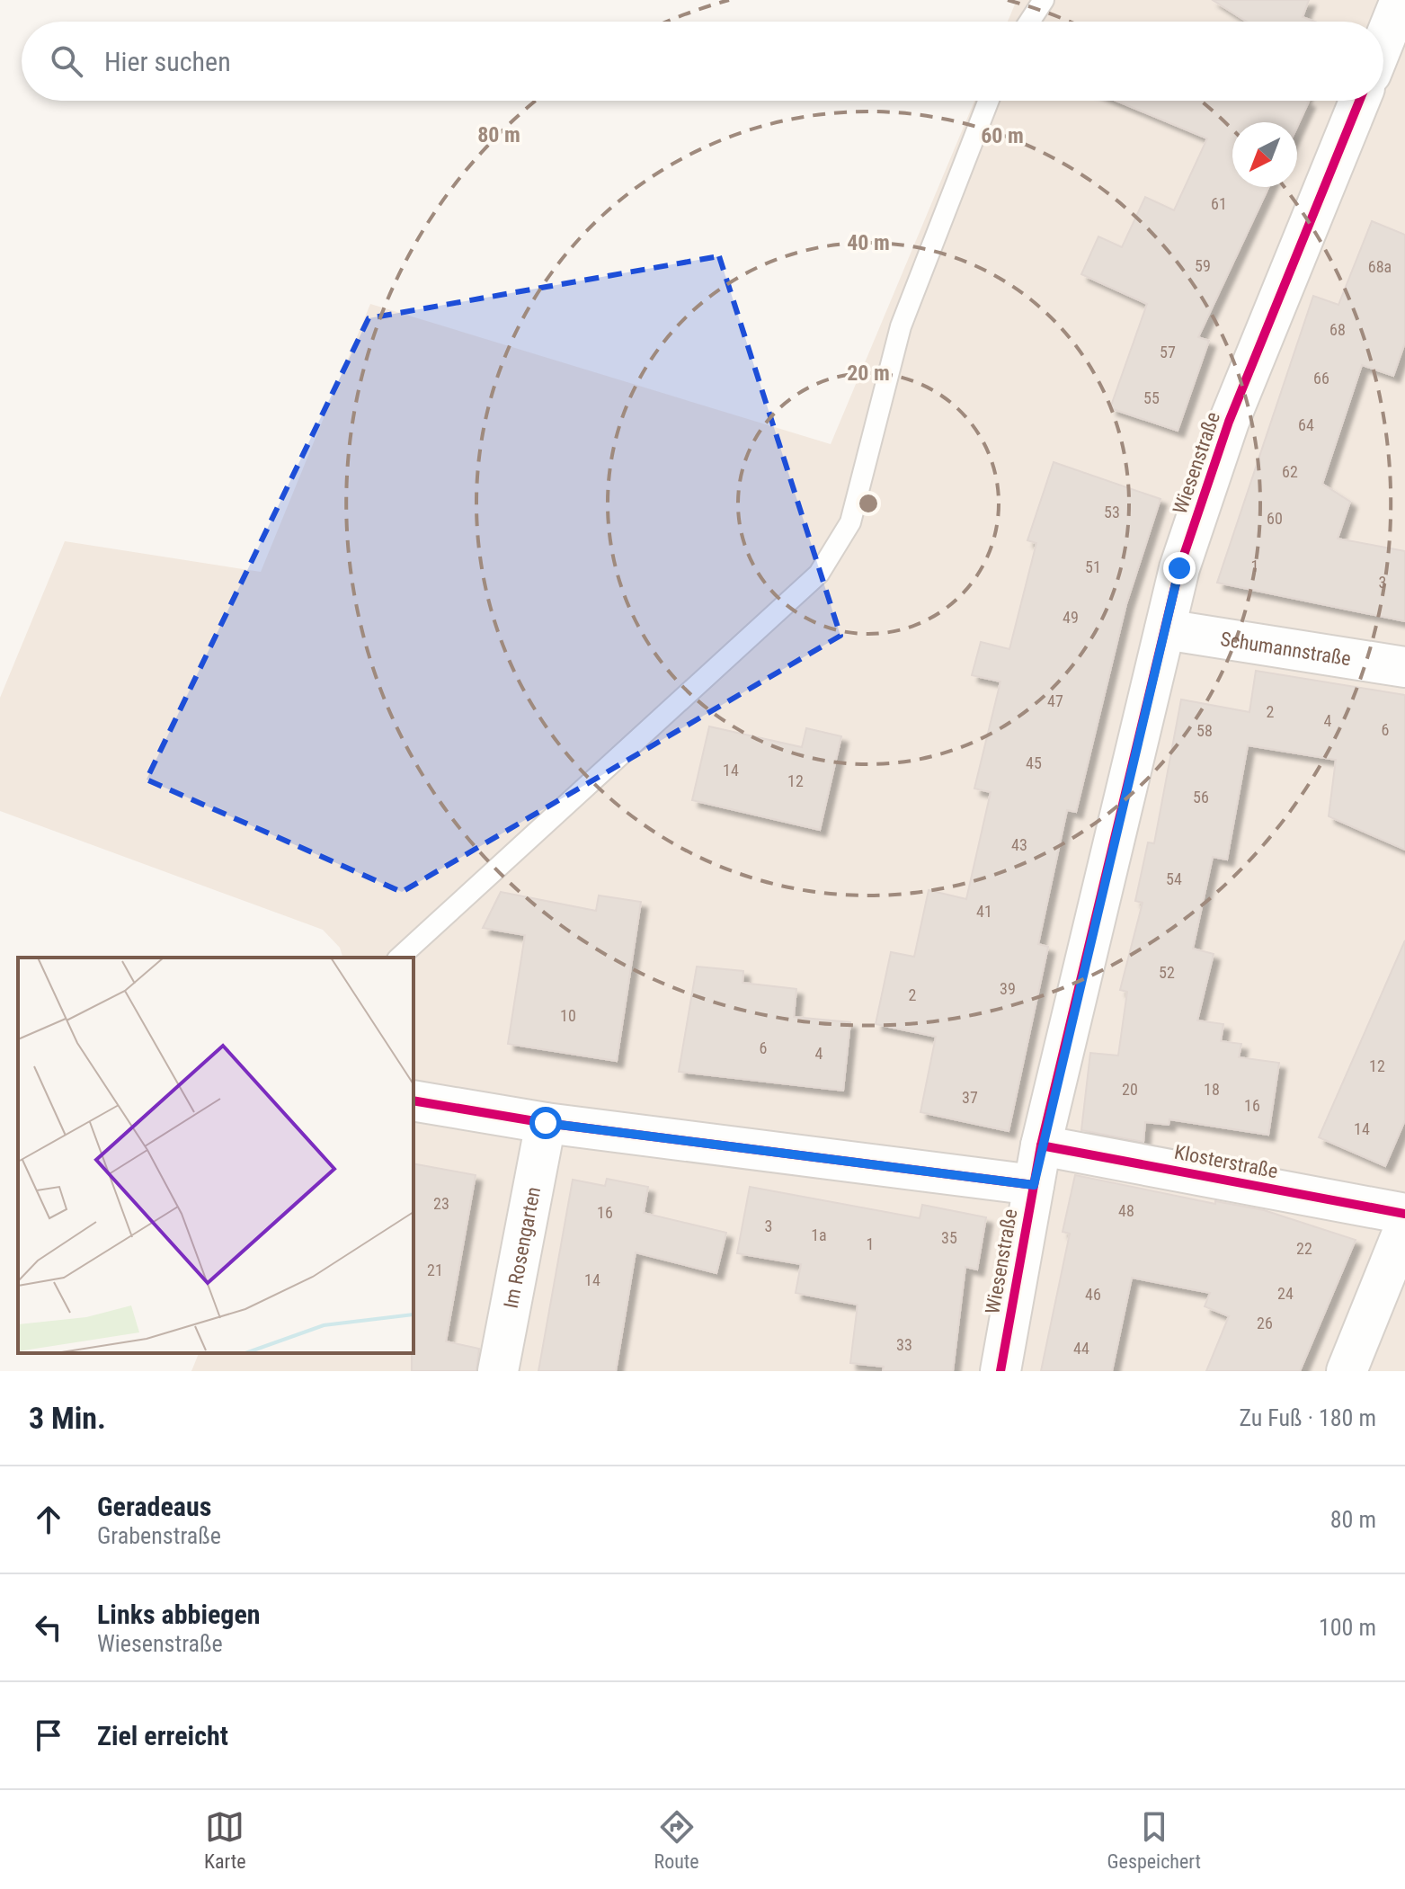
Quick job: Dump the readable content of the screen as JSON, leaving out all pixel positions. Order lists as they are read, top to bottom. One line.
{"streets":{"street":["Wiesenstraße","Schumannstraße","Klosterstraße","Im Rosengarten"]},"crossings":[["Wiesenstraße","Schumannstraße"],["Wiesenstraße","Klosterstraße"]],"house_numbers":["61","59","68a","68","57","66","55","64","62","53","60","1","51","3","49","47","2","4","6","58","45","14","12","56","43","54","41","52","39","2","10","6","4","12","20","18","37","16","14","23","48","16","3","1a","35","1","22","21","14","24","46","26","33","44"],"north":"bottom left","page":{"search":"Hier suchen","heading":["3 Min.","Zu Fuß · 180 m"],"list":[["Geradeaus","Grabenstraße","80 m"],["Links abbiegen","Wiesenstraße","100 m"],"Ziel erreicht"],"nav":["Karte","Route","Gespeichert"]},"rings":["80 m","60 m","40 m","20 m"]}
